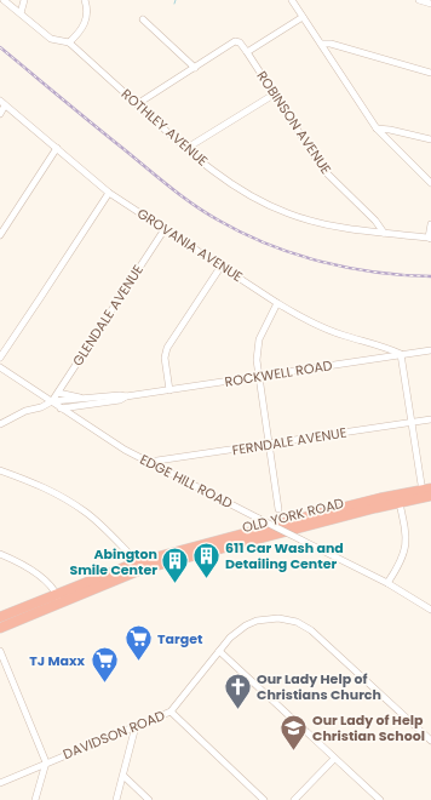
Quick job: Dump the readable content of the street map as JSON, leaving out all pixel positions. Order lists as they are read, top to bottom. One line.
{"streets":{"highway":["OLD YORK ROAD"],"street":["ROBINSON AVENUE","ROTHLEY AVENUE","GROVANIA AVENUE","GLENDALE AVENUE","ROCKWELL ROAD","FERNDALE AVENUE","EDGE HILL ROAD","DAVIDSON ROAD"]},"crossings":[["ROBINSON AVENUE","ROTHLEY AVENUE"],["GROVANIA AVENUE","GLENDALE AVENUE"],["GROVANIA AVENUE","ROCKWELL ROAD"],["GLENDALE AVENUE","ROCKWELL ROAD"],["GLENDALE AVENUE","EDGE HILL ROAD"],["ROCKWELL ROAD","EDGE HILL ROAD"],["FERNDALE AVENUE","EDGE HILL ROAD"]],"places":{"building":["611 Car Wash and Detailing Center","Abington Smile Center"],"supermarket":["Target","TJ Maxx"],"church":["Our Lady Help of Christians Church"],"school or university":["Our Lady of Help Christian School"]}}
